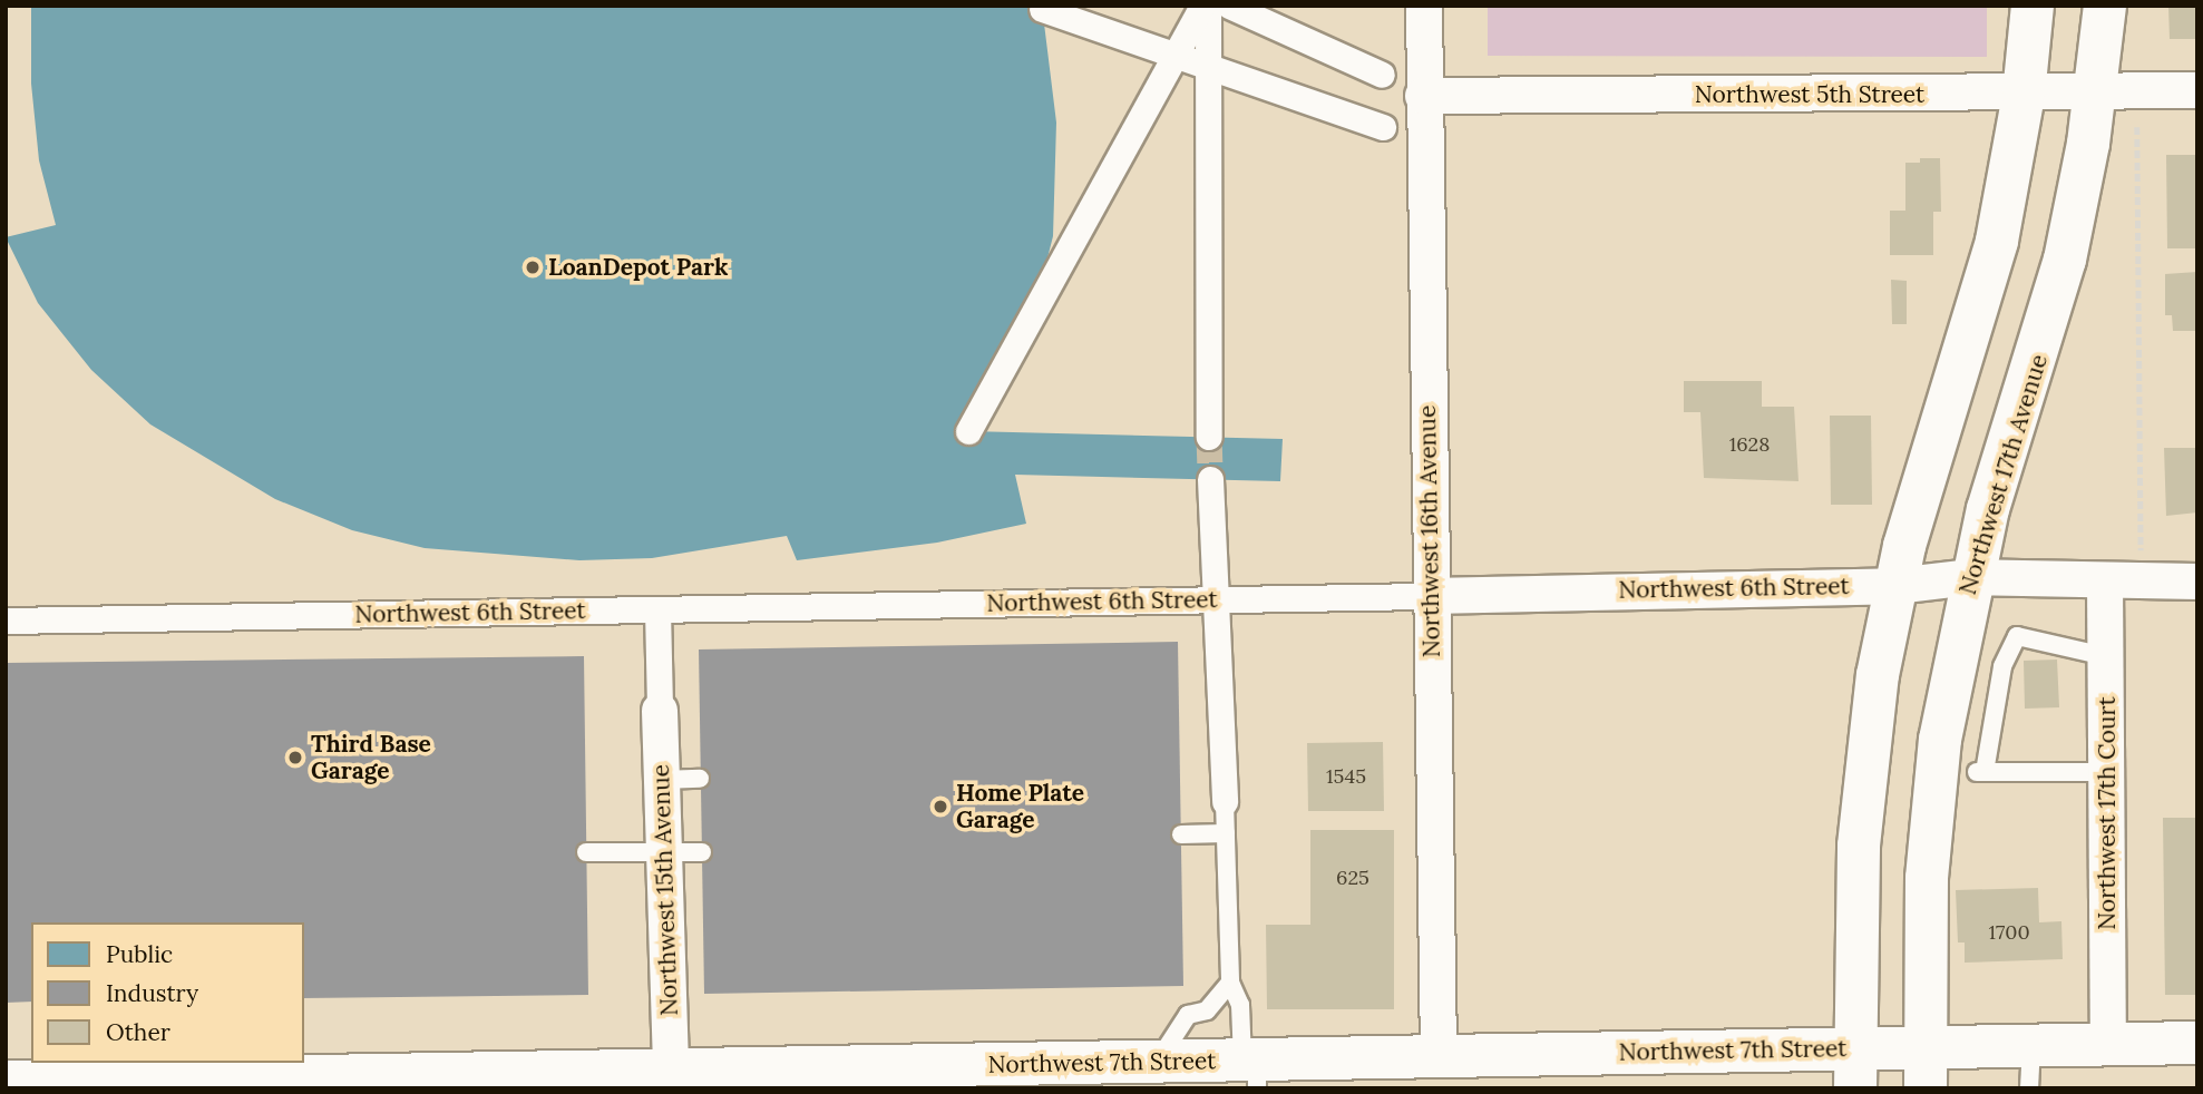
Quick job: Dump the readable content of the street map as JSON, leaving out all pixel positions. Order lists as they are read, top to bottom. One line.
{"streets":{"main road":["Northwest 17th Avenue","Northwest 7th Street"],"street":["Northwest 5th Street","Northwest 16th Avenue","Northwest 6th Street","Northwest 17th Court","Northwest 15th Avenue"]},"crossings":[["Northwest 5th Street","Northwest 17th Avenue"],["Northwest 5th Street","Northwest 16th Avenue"],["Northwest 17th Avenue","Northwest 6th Street"],["Northwest 17th Avenue","Northwest 7th Street"],["Northwest 16th Avenue","Northwest 6th Street"],["Northwest 16th Avenue","Northwest 7th Street"],["Northwest 6th Street","Northwest 17th Court"],["Northwest 17th Court","Northwest 7th Street"],["Northwest 15th Avenue","Northwest 7th Street"]],"places":["LoanDepot Park","Third Base Garage","Home Plate Garage"],"house_numbers":["1628","1545","625","1700"],"legend":["Public","Industry","Other"]}
